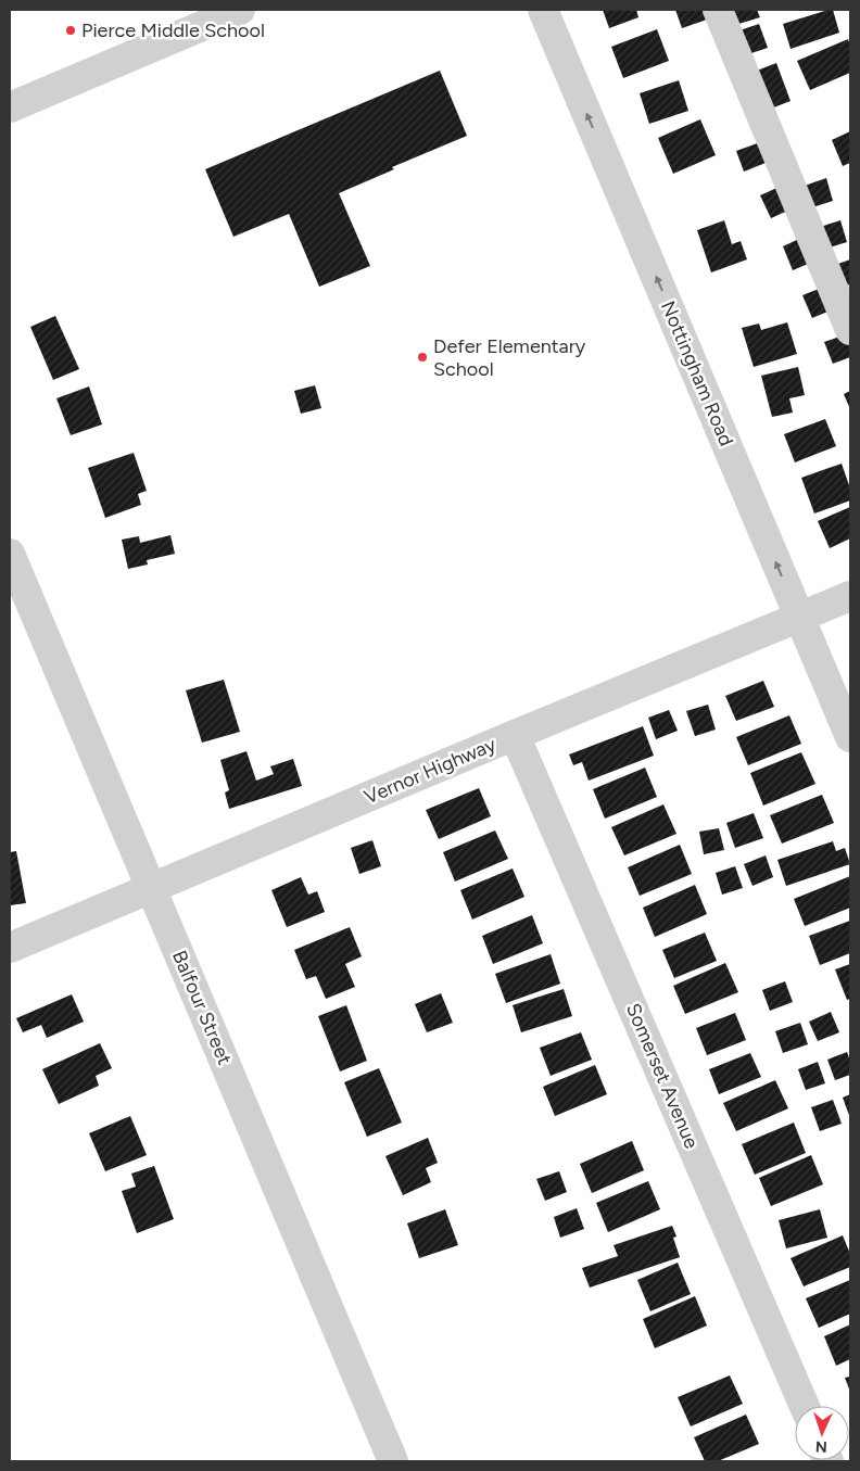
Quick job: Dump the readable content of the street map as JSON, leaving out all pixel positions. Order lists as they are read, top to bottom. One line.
{"streets":{"street":["Nottingham Road","Vernor Highway","Balfour Street","Somerset Avenue"]},"crossings":[["Nottingham Road","Vernor Highway"],["Vernor Highway","Balfour Street"],["Vernor Highway","Somerset Avenue"]],"places":["Pierce Middle School","Defer Elementary School"],"north":"bottom"}
